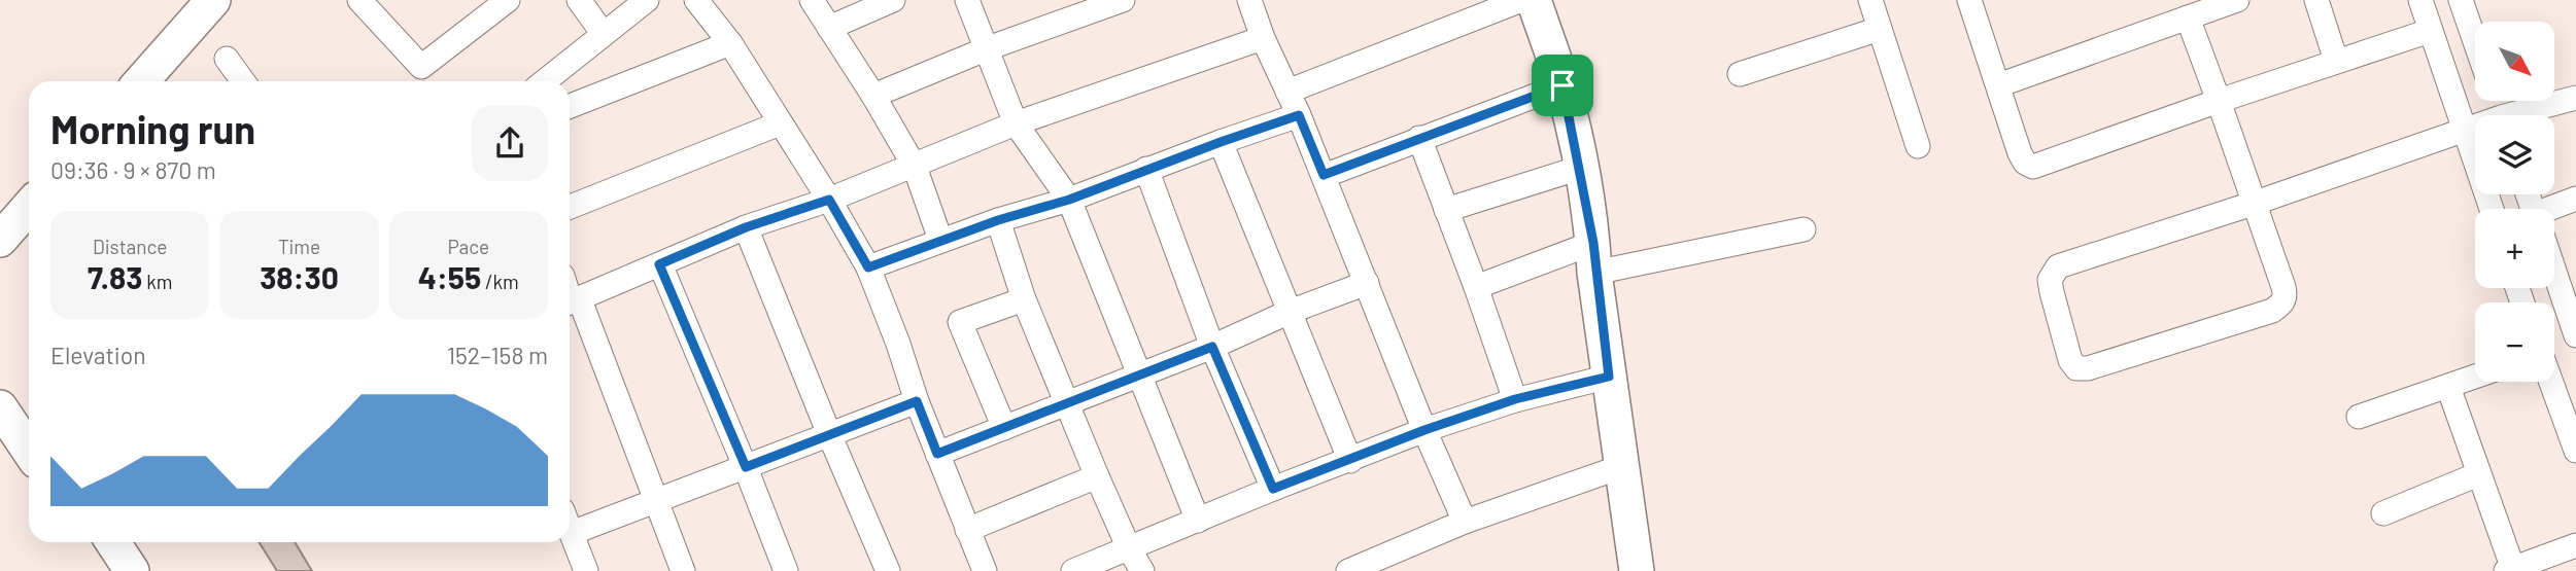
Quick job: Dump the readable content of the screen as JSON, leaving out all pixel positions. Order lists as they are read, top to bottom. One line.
{"north":"bottom right","page":{"map_buttons":["+","−"],"heading":["Morning run","09:36 · 9 × 870 m"],"stats":[["Distance","7.83 km"],["Time","38:30"],["Pace","4:55 /km"]],"chart":["Elevation","152–158 m"]}}
